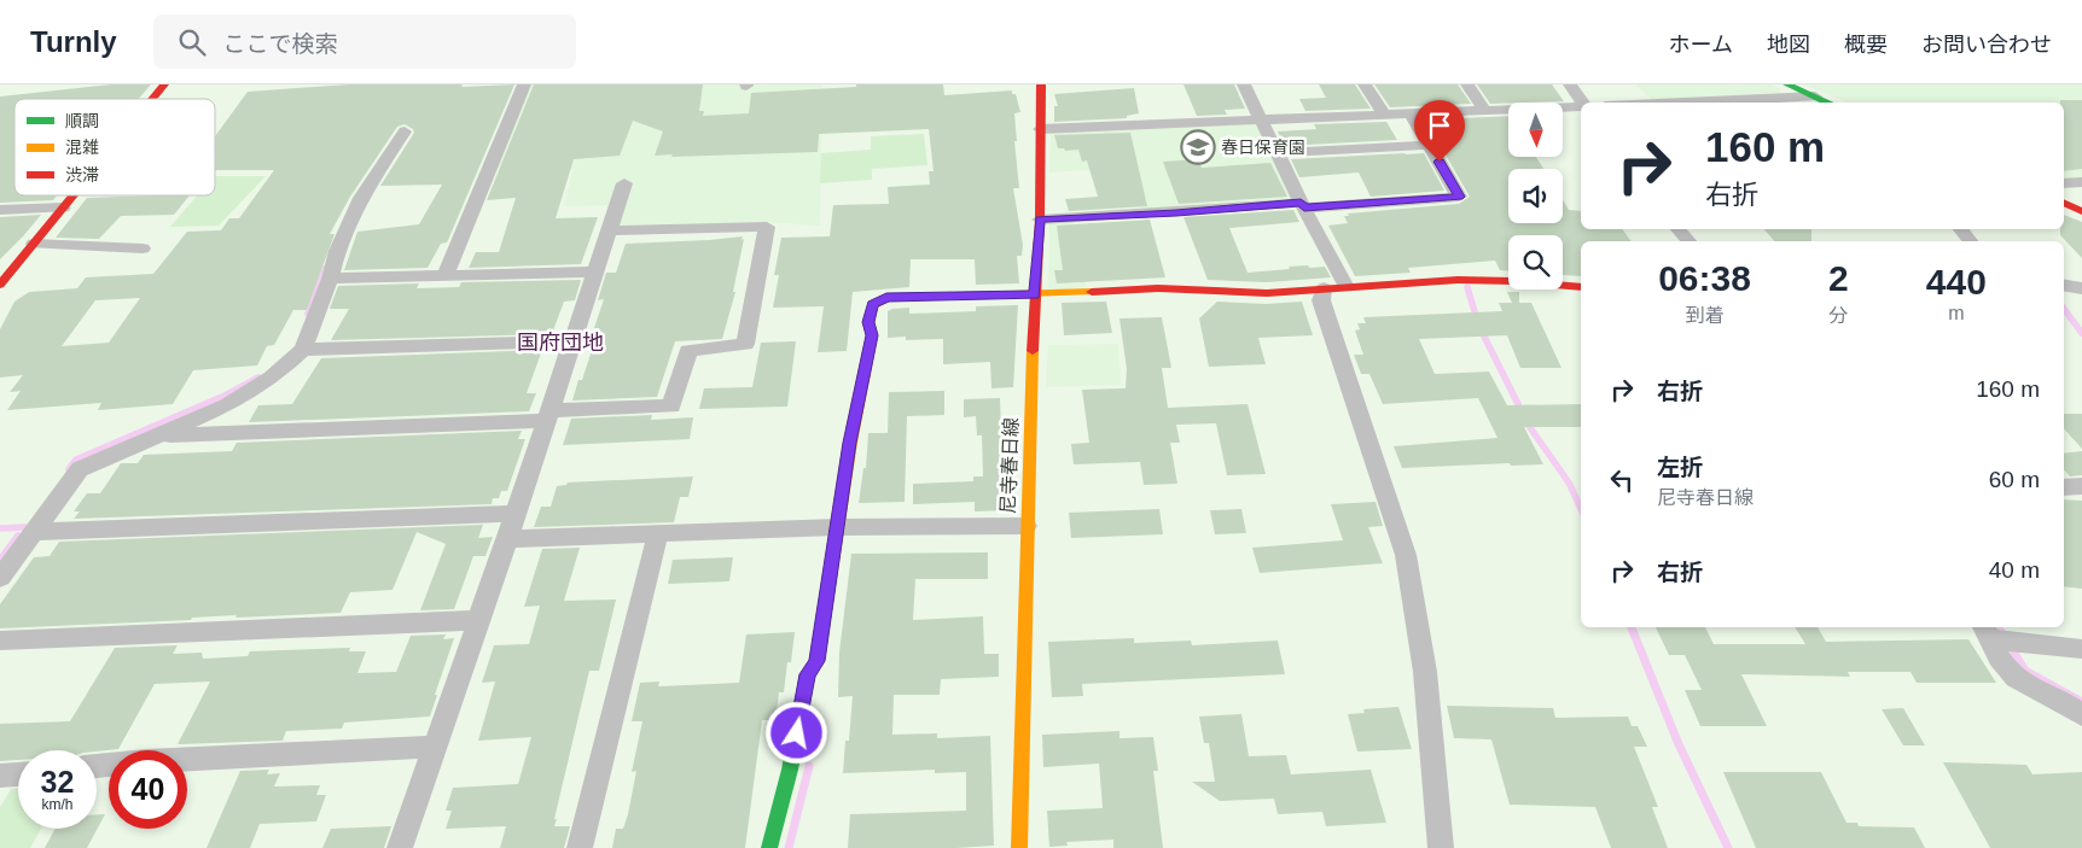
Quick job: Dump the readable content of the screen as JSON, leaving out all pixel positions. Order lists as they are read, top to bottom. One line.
{"streets":{"main road":["尼寺春日線"]},"districts":["国府団地"],"places":{"school or university":["春日保育園"]},"legend":["順調","混雑","渋滞"],"north":"bottom","page":{"header":"Turnly","search":"ここで検索","nav":["ホーム","地図","概要","お問い合わせ"],"turn":["160 m","右折"],"eta":["06:38","到着","2","分","440","m"],"list":[{"name":"右折","value":"160 m"},{"name":"左折","note":"尼寺春日線","value":"60 m"},{"name":"右折","value":"40 m"}],"speed":"32 km/h","limit":"40"}}
